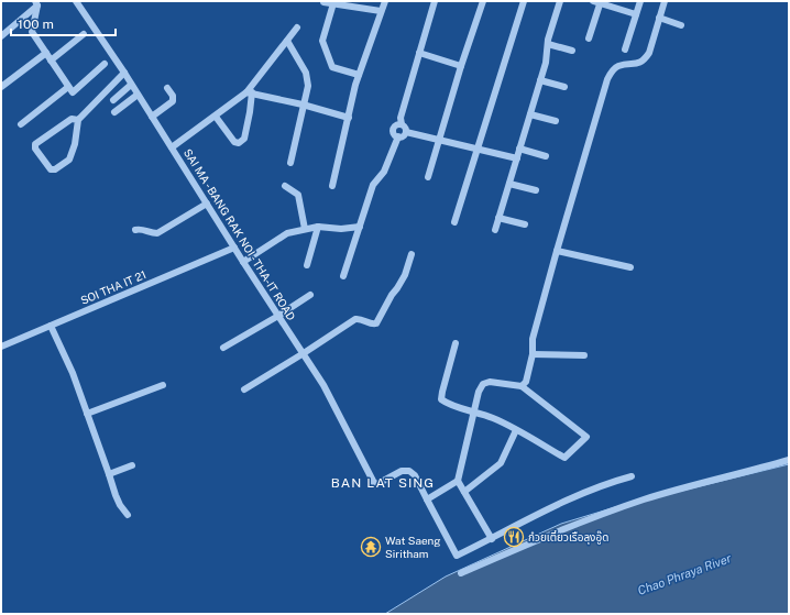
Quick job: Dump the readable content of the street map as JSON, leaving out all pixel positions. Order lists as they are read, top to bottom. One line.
{"streets":{"street":["SAI MA - BANG RAK NOI - THA-IT ROAD","SOI THA IT 21"]},"crossings":[["SAI MA - BANG RAK NOI - THA-IT ROAD","SOI THA IT 21"]],"districts":["BAN LAT SING"],"water":["Chao Phraya River"],"places":{"restaurant":["ก๋วยเตี๋ยวเรือลุงอู๊ด"],"temple":["Wat Saeng Siritham"]},"scale_bar":"100 m"}
